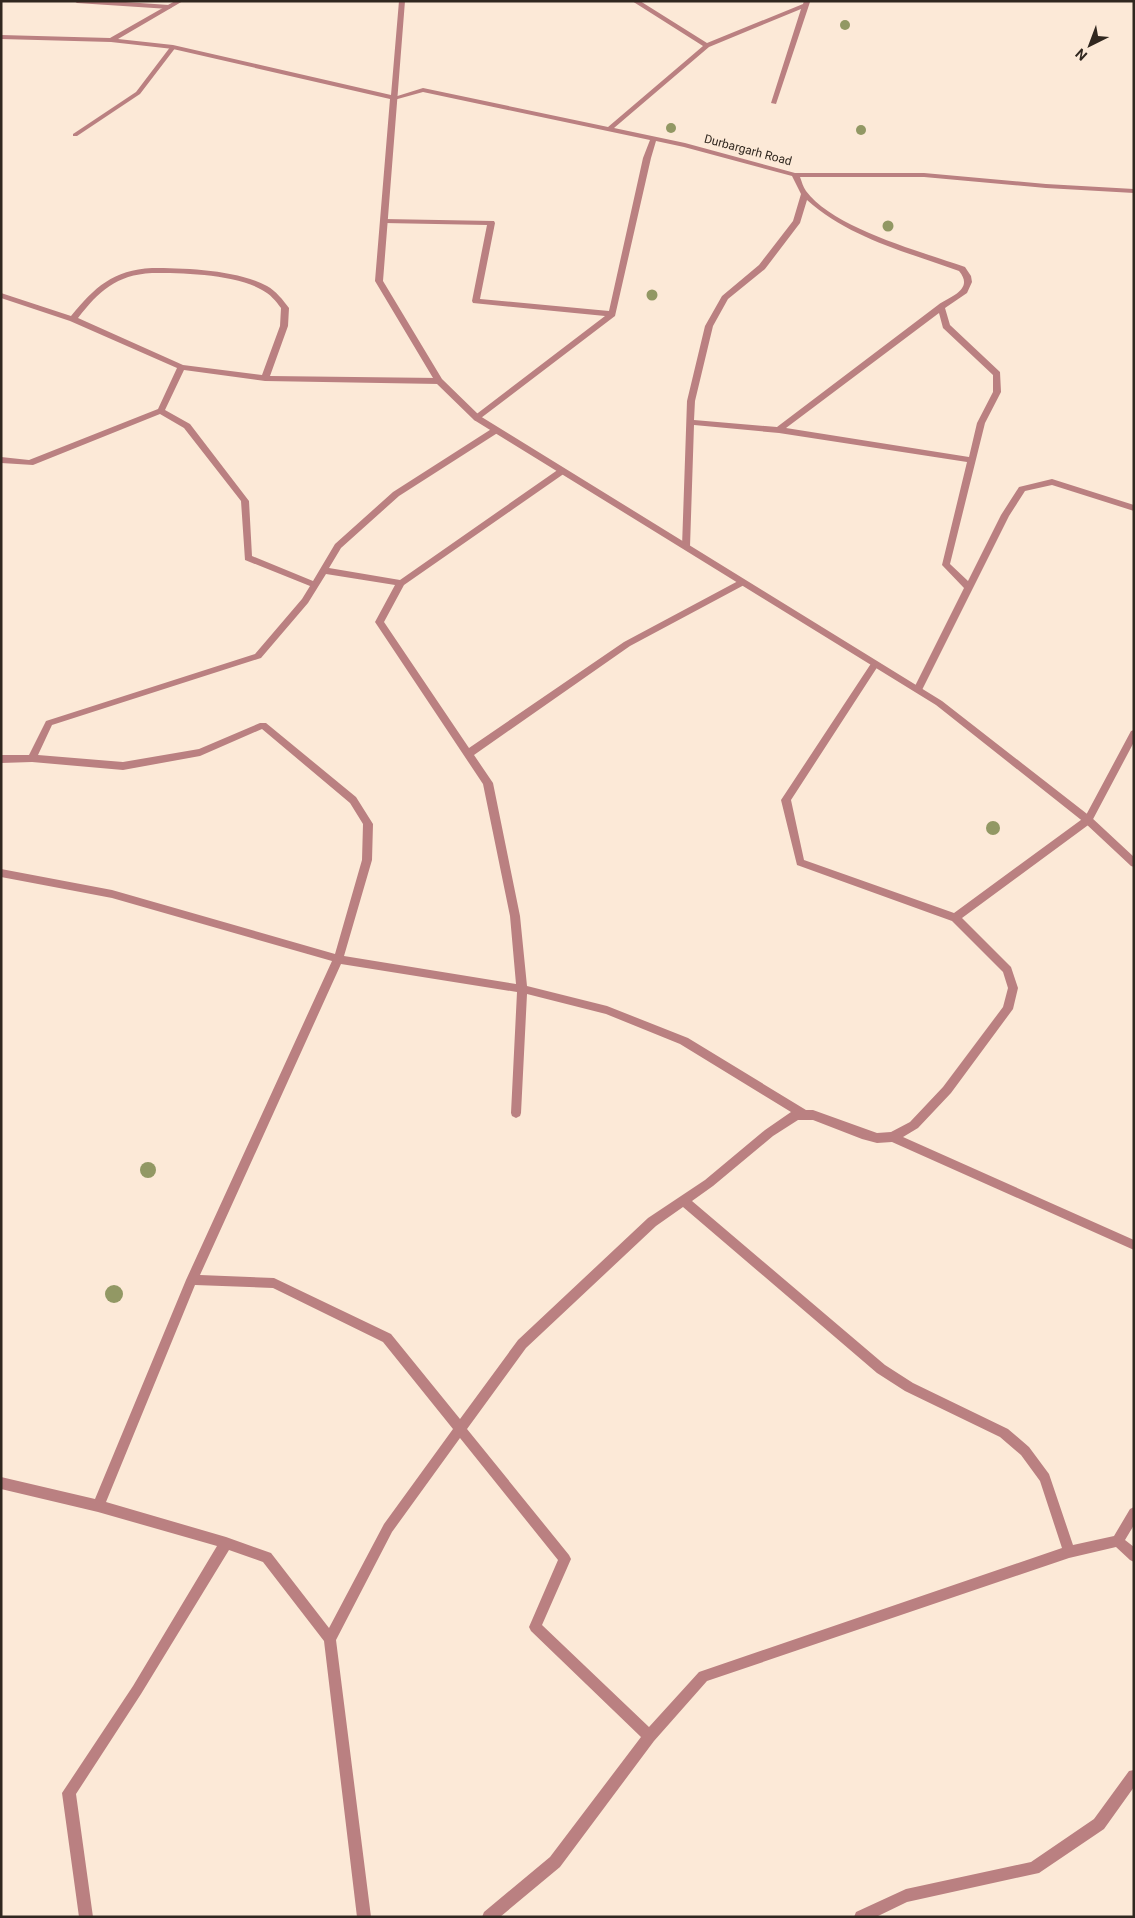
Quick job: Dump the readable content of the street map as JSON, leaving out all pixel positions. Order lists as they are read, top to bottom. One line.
{"streets":{"street":["Durbargarh Road"]},"north":"bottom left"}
